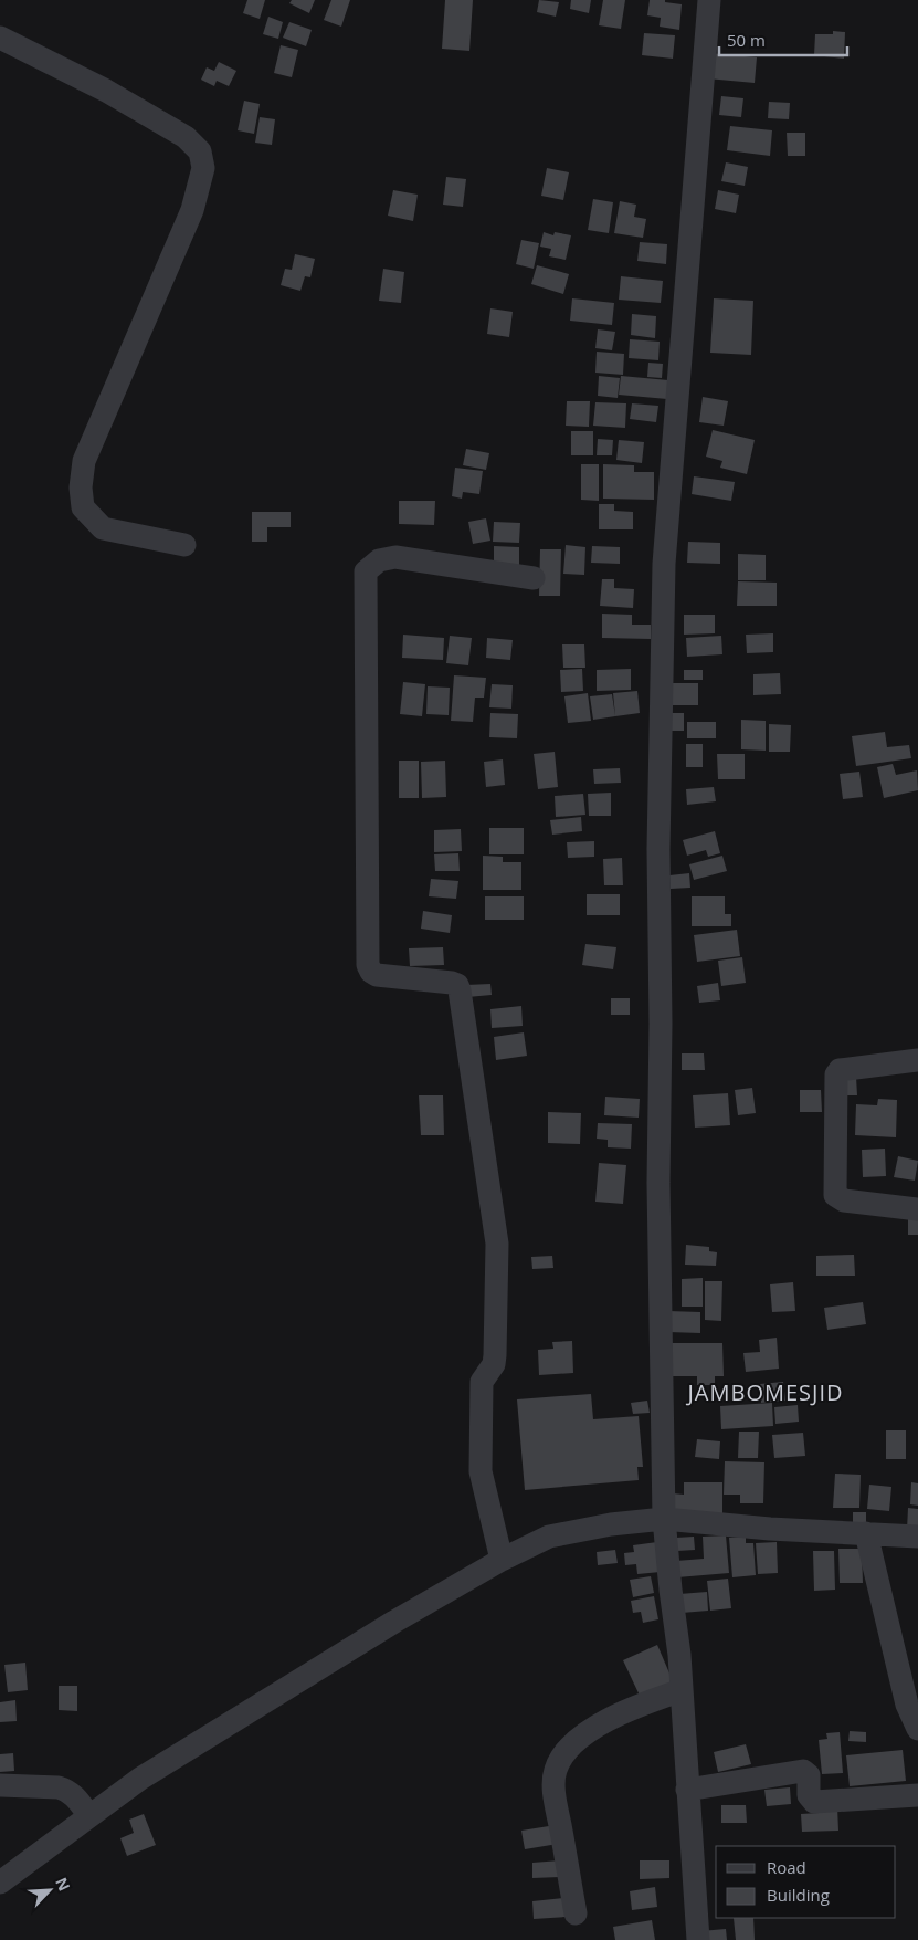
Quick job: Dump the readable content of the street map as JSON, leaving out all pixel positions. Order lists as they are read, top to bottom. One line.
{"districts":["JAMBOMESJID"],"legend":["Road","Building"],"scale_bar":"50 m","north":"top right"}
